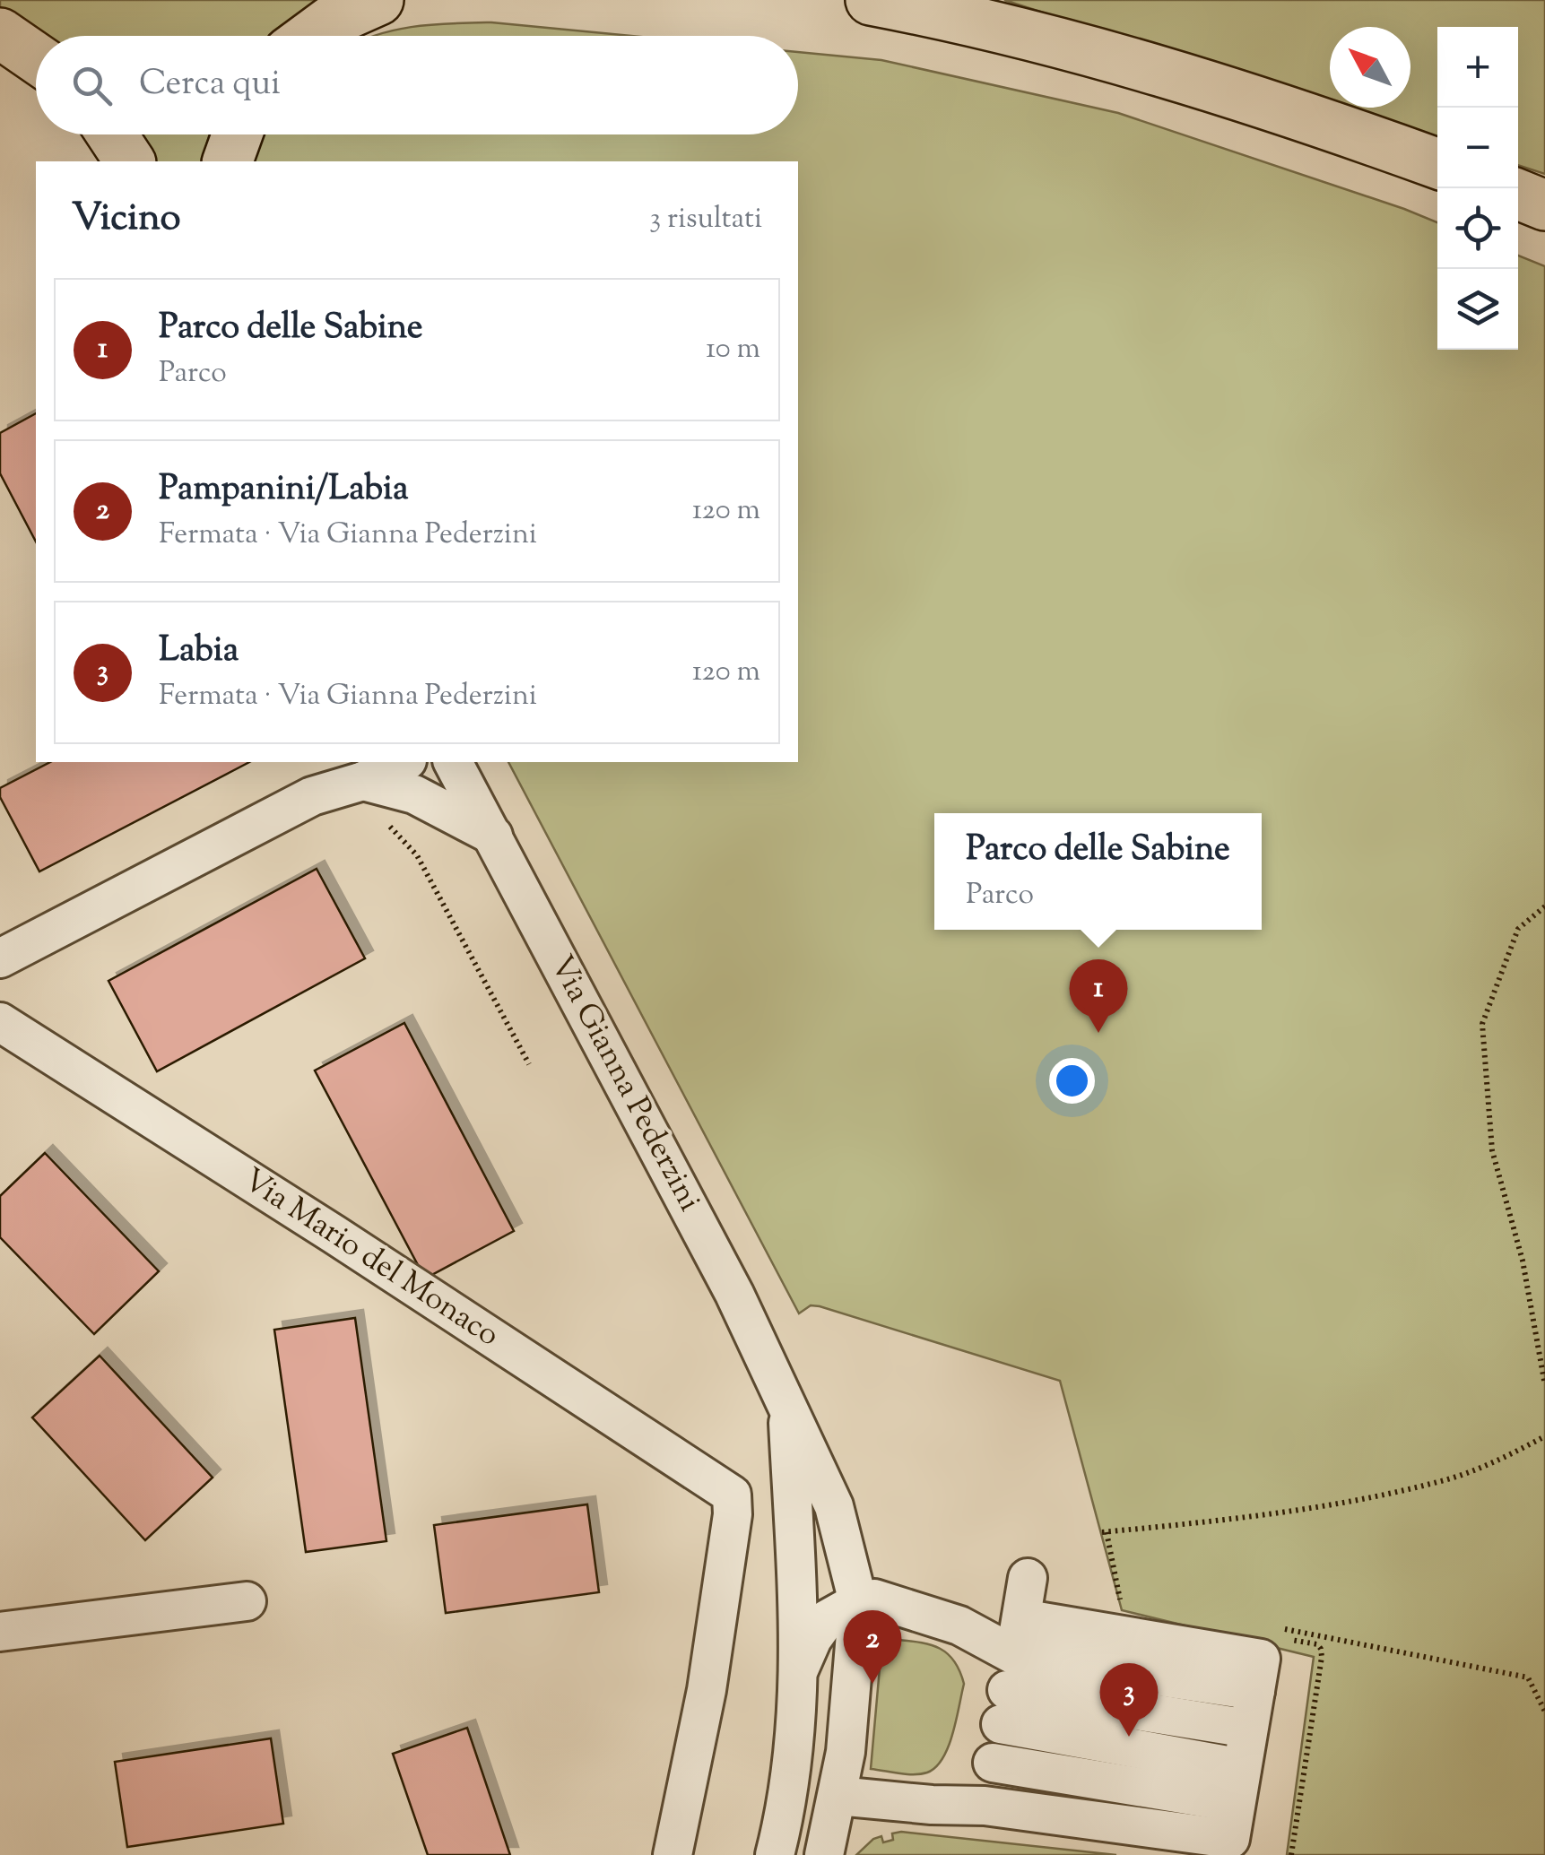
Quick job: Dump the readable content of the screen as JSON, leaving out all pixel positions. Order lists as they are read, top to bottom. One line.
{"streets":{"street":["Via Gianna Pederzini","Via Mario del Monaco"]},"north":"top left","page":{"map_buttons":["+","−"],"search":"Cerca qui","heading":["Vicino","3 risultati"],"list":[{"mark":"1","name":"Parco delle Sabine","note":"Parco","value":"10 m"},{"mark":"2","name":"Pampanini/Labia","note":"Fermata · Via Gianna Pederzini","value":"120 m"},{"mark":"3","name":"Labia","note":"Fermata · Via Gianna Pederzini","value":"120 m"}],"popup":["Parco delle Sabine","Parco"],"pins":["1","2","3"]}}
